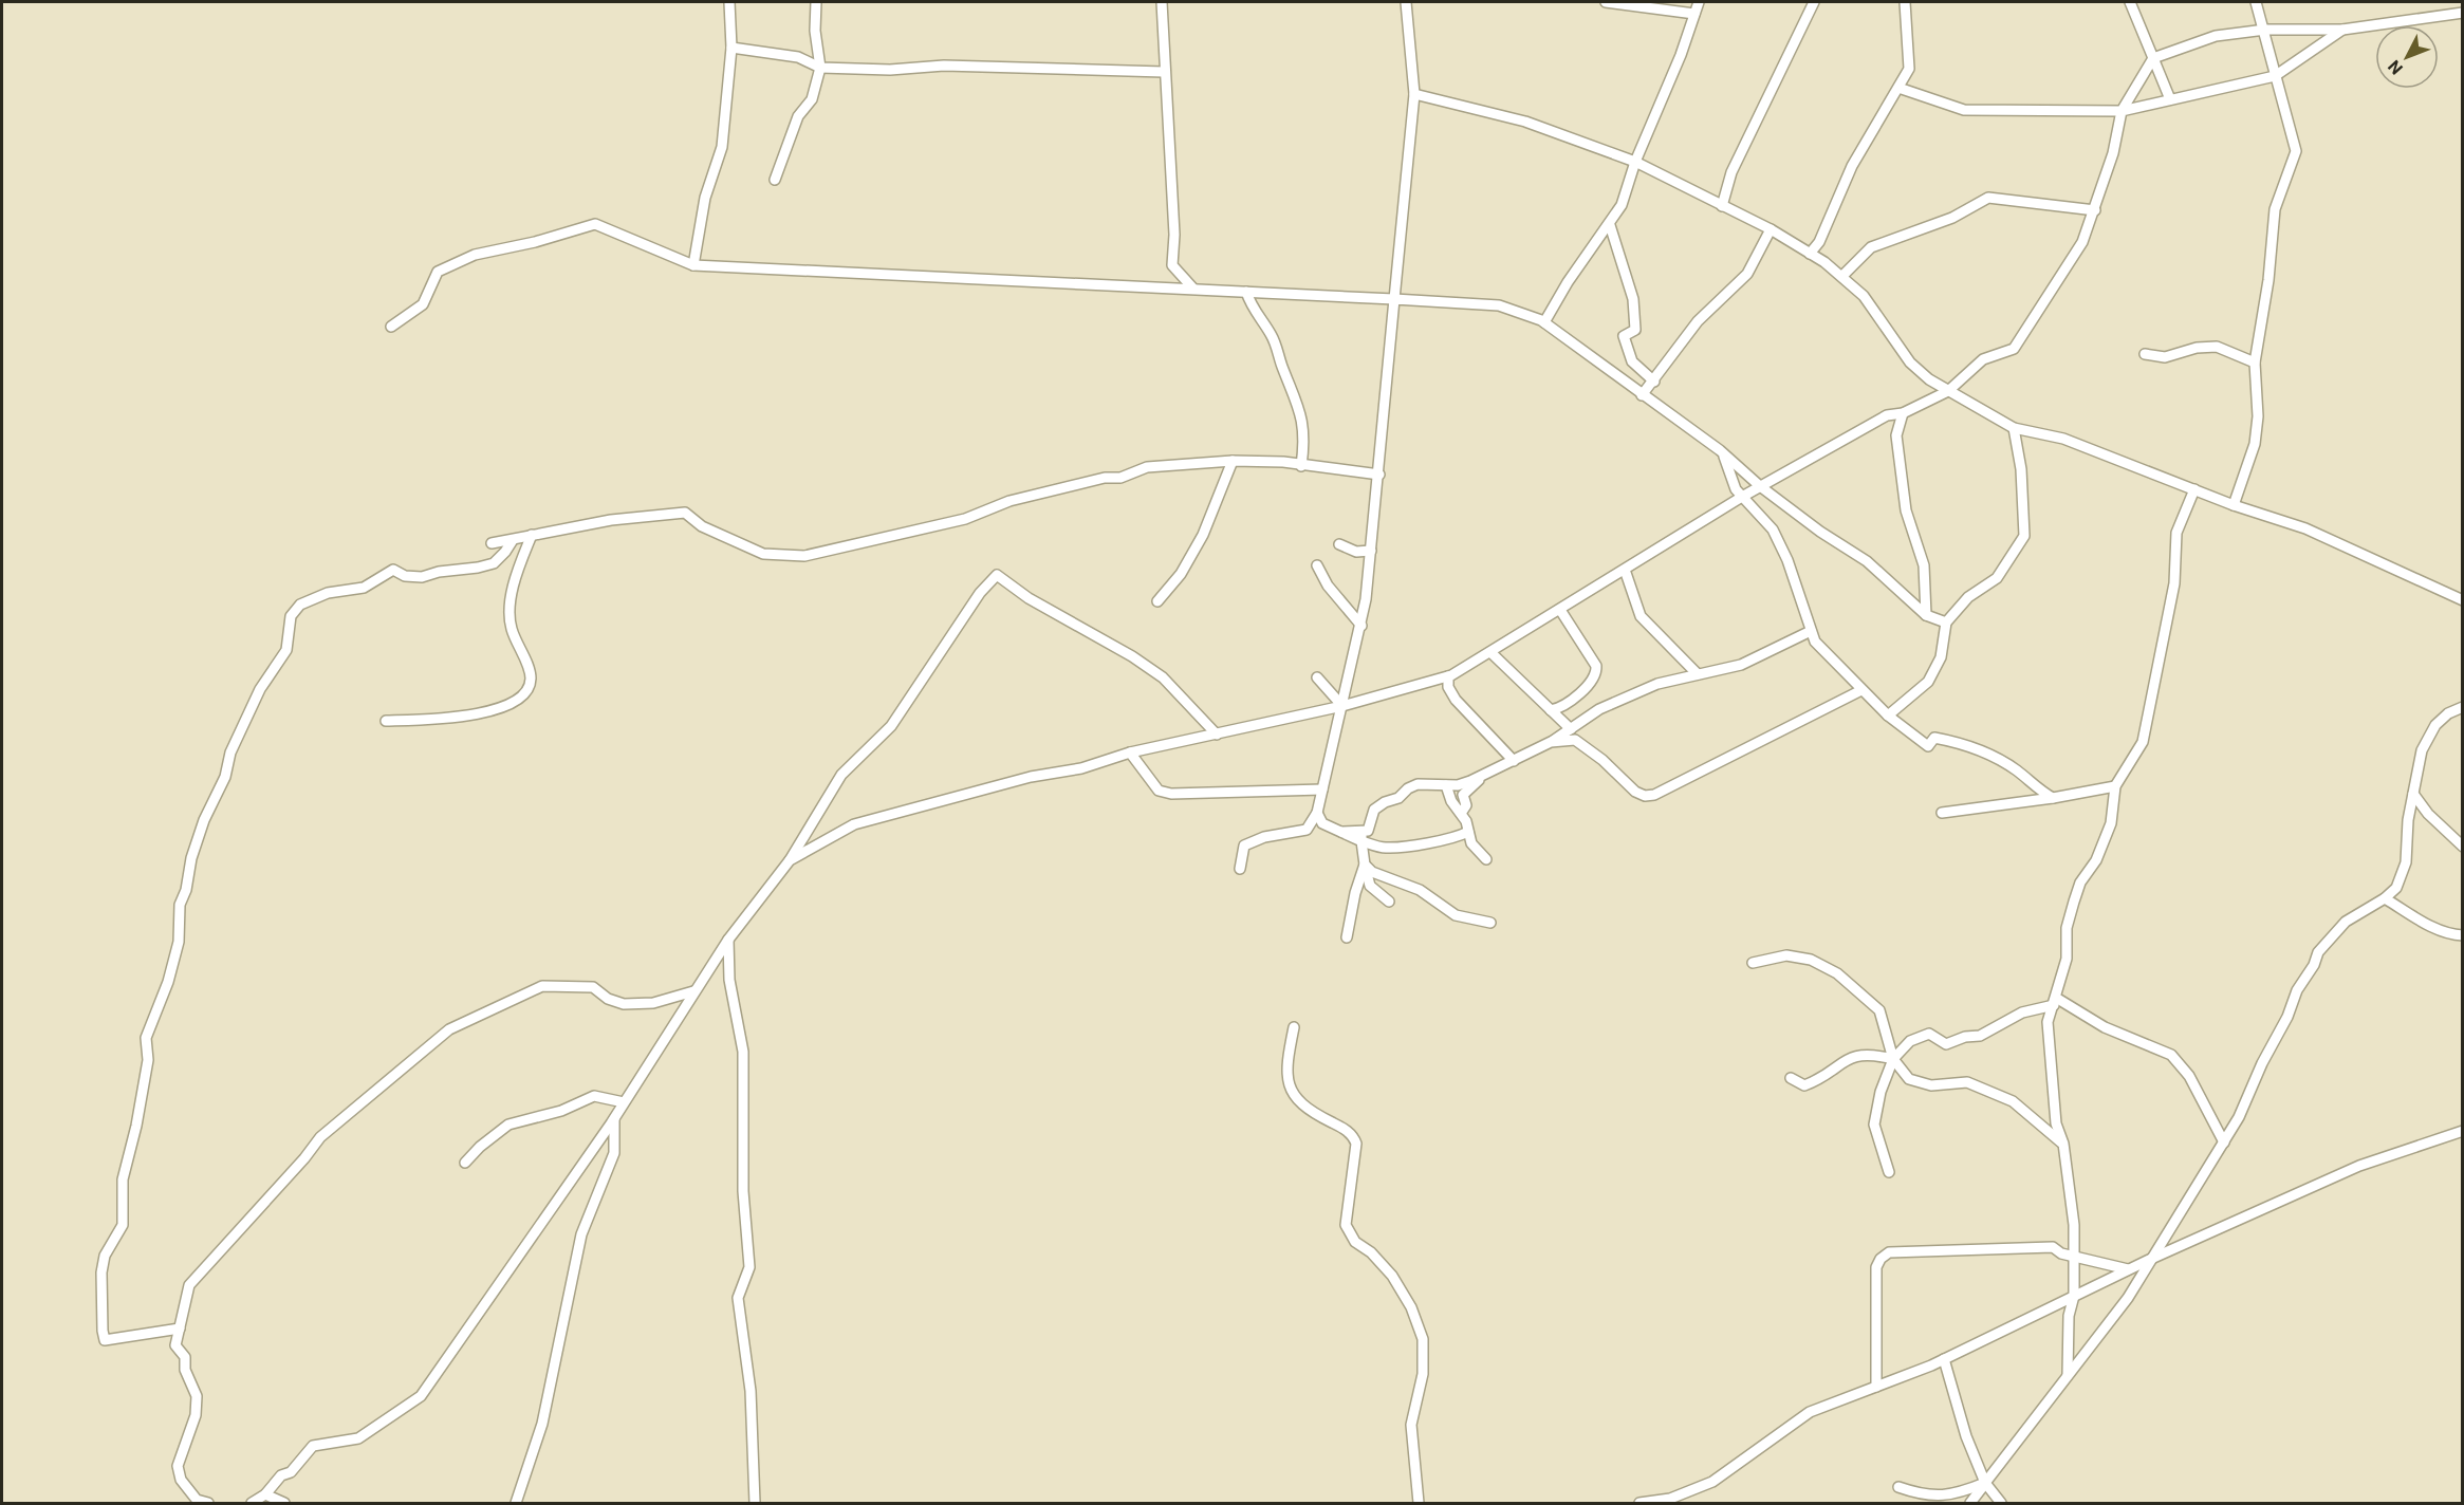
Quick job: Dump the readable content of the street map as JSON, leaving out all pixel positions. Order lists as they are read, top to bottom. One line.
{"north":"bottom left"}
